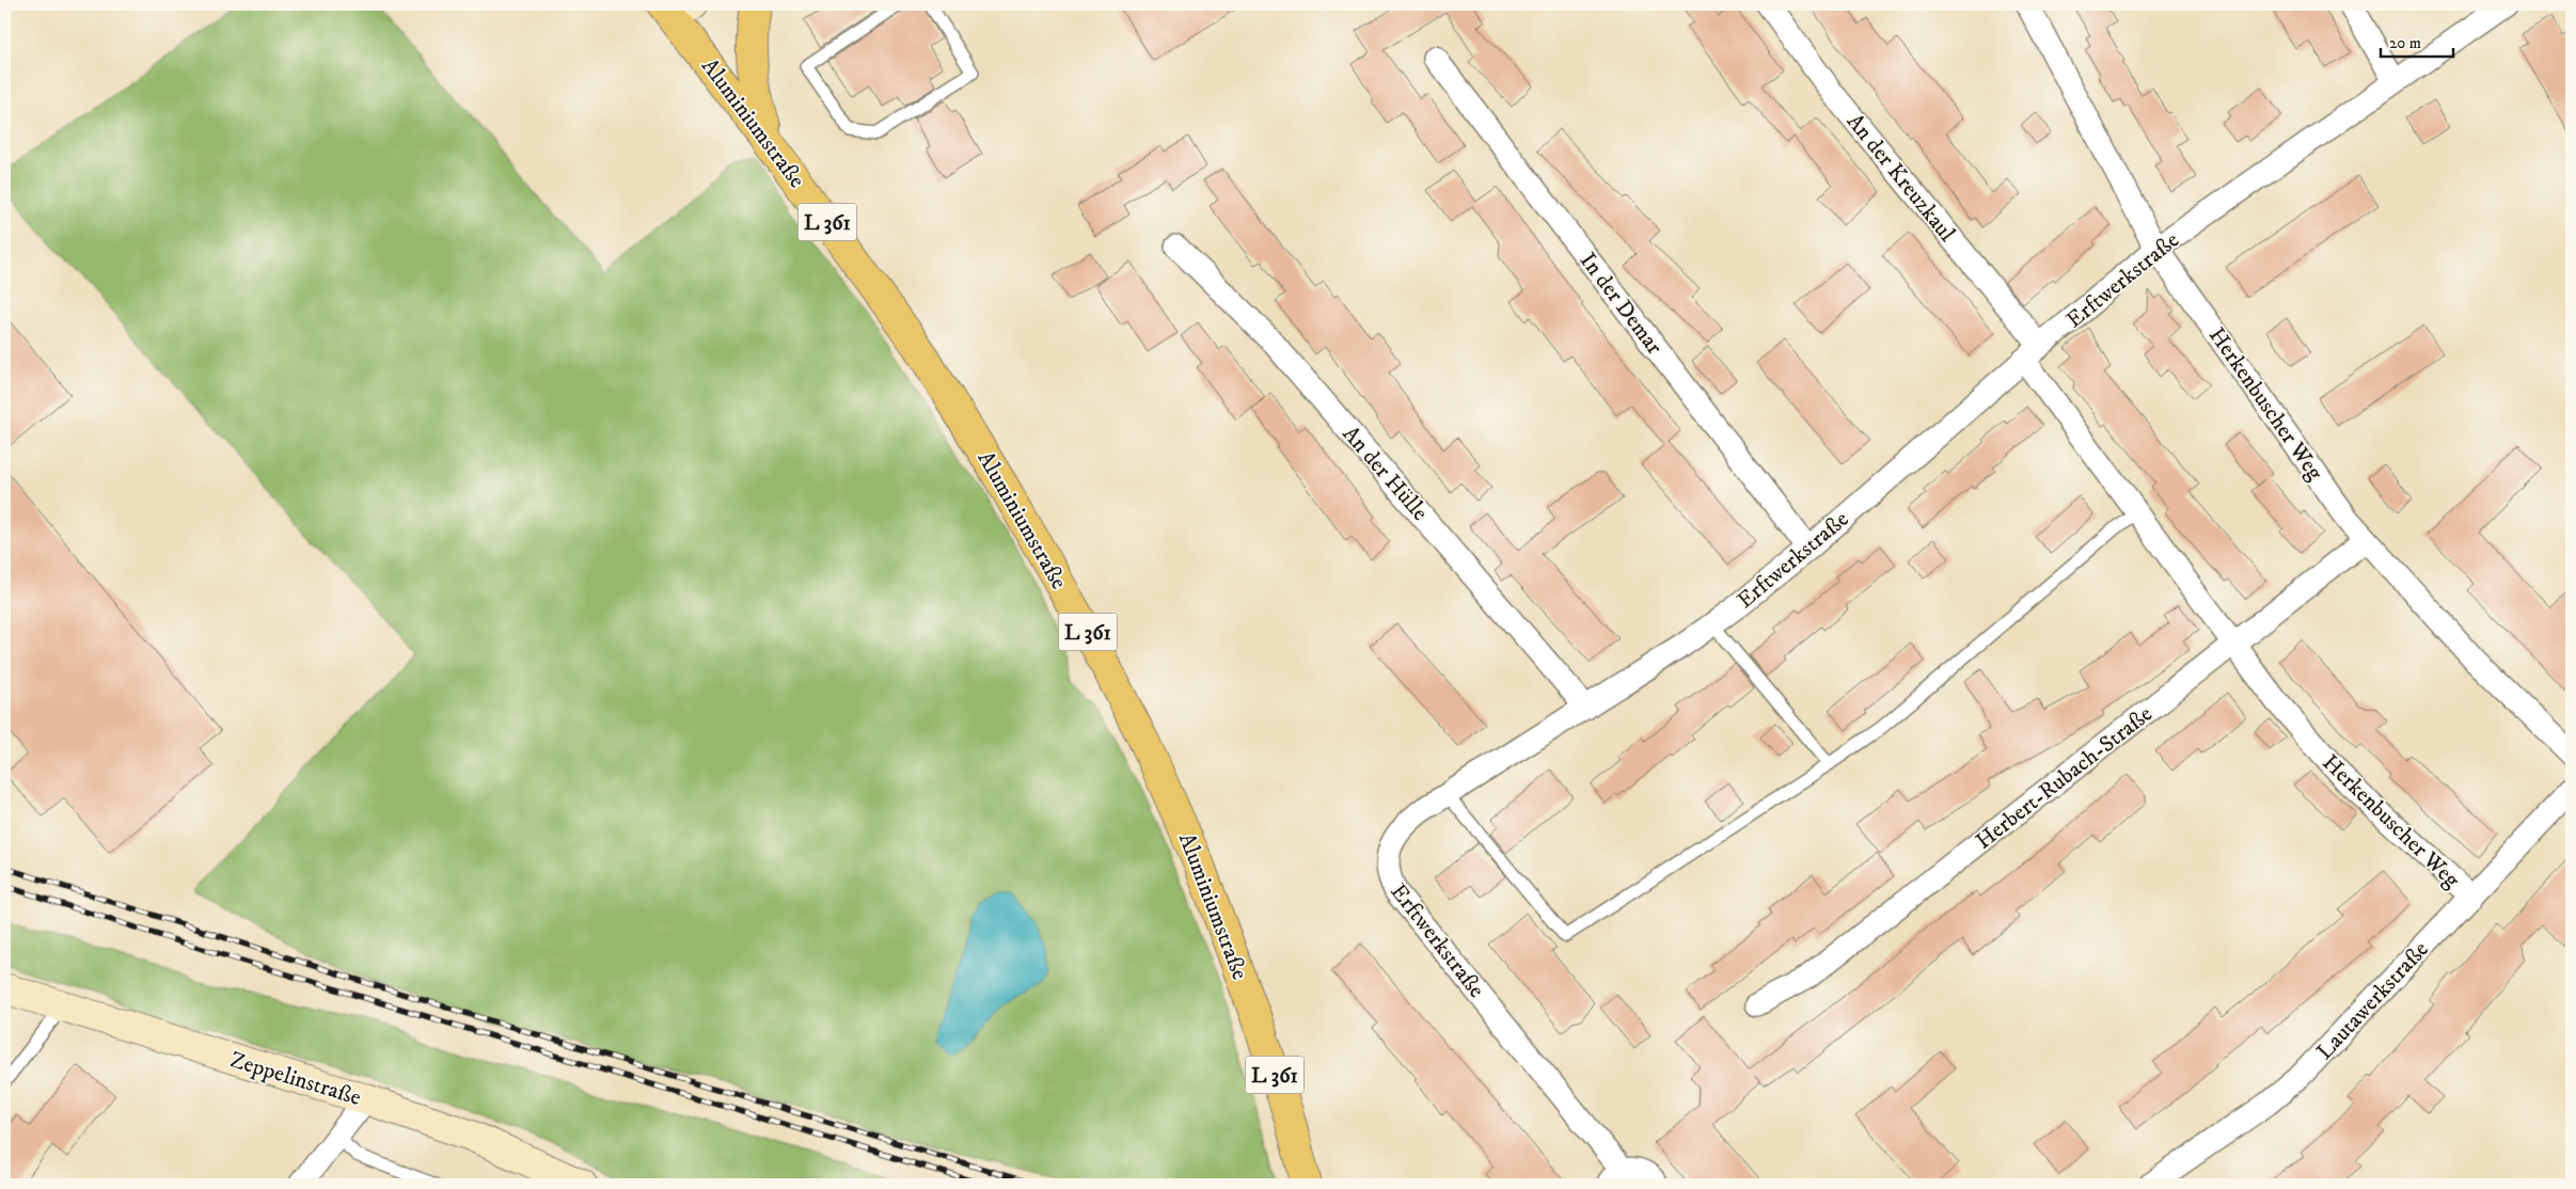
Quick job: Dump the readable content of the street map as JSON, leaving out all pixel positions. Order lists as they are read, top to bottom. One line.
{"streets":{"main road":["Aluminiumstraße","L 361"],"street":["An der Kreuzkaul","Erftwerkstraße","In der Demar","Herkenbuscher Weg","An der Hülle","Herbert-Rubach-Straße","Lautawerkstraße","Zeppelinstraße"]},"crossings":[["An der Kreuzkaul","Erftwerkstraße"],["An der Kreuzkaul","Herkenbuscher Weg"],["Erftwerkstraße","In der Demar"],["Erftwerkstraße","Herkenbuscher Weg"],["Erftwerkstraße","An der Hülle"],["Herkenbuscher Weg","Herbert-Rubach-Straße"],["Herkenbuscher Weg","Lautawerkstraße"]],"scale_bar":"20 m"}
